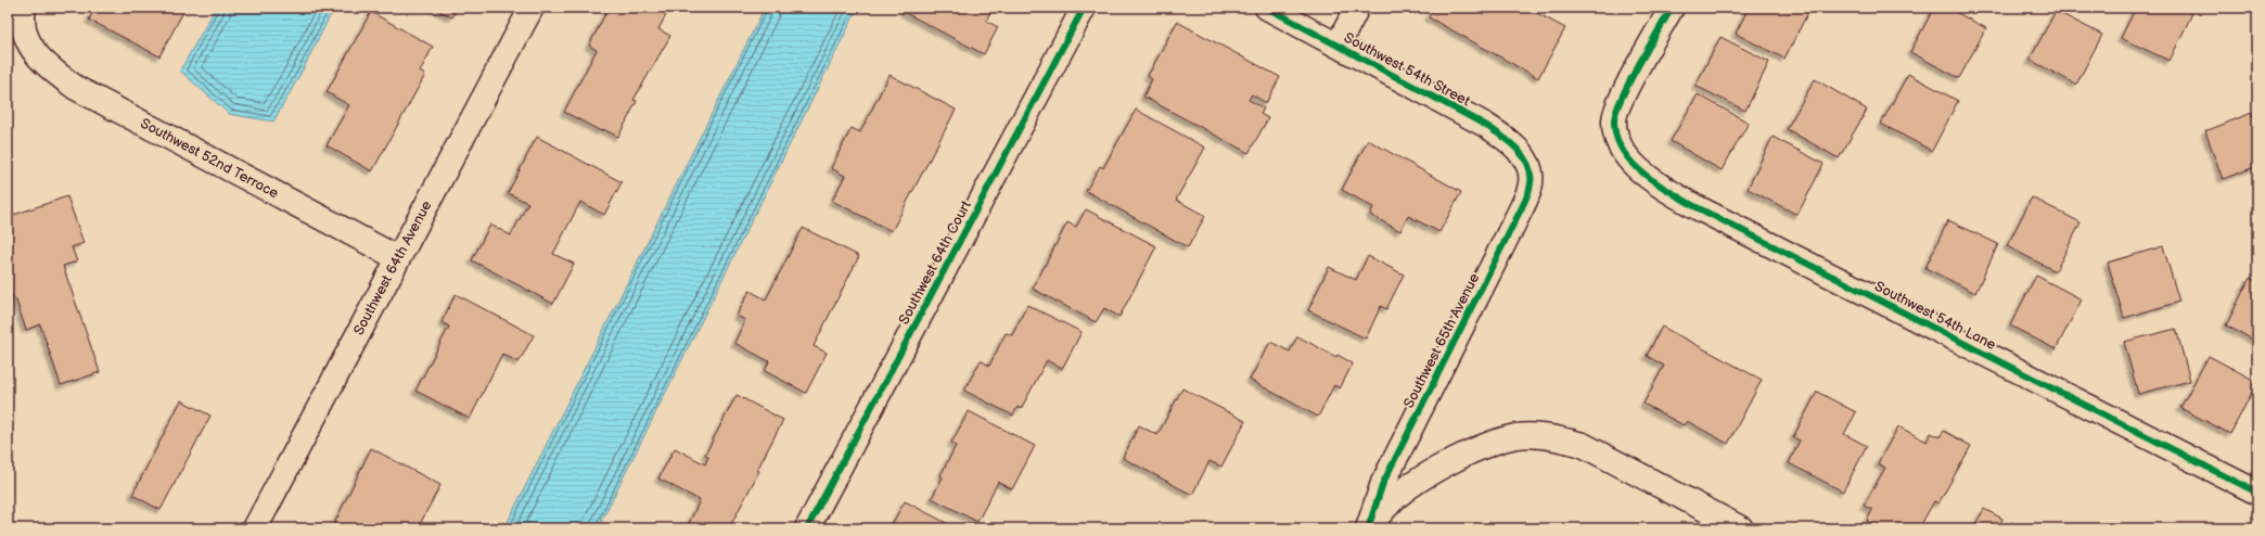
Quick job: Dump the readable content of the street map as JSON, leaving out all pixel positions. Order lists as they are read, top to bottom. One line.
{"streets":{"street":["Southwest 54th Street","Southwest 52nd Terrace","Southwest 64th Court","Southwest 64th Avenue","Southwest 54th Lane","Southwest 65th Avenue"]},"crossings":[["Southwest 54th Street","Southwest 65th Avenue"],["Southwest 52nd Terrace","Southwest 64th Avenue"]]}
